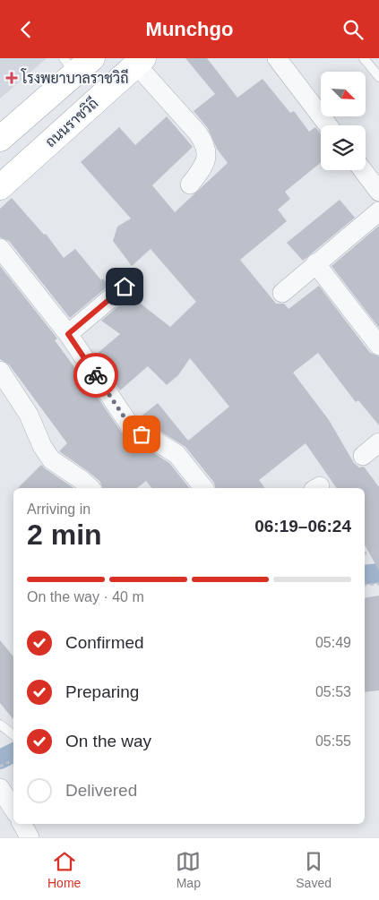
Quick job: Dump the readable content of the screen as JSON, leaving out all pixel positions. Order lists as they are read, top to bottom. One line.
{"streets":{"main road":["ถนนราชวิถี"]},"places":{"health":["โรงพยาบาลราชวิถี"]},"north":"bottom right","page":{"header":"Munchgo","heading":["2 min","Arriving in","06:19–06:24"],"bar":"On the way · 40 m","list":[["Confirmed","05:49"],["Preparing","05:53"],["On the way","05:55"],"Delivered"],"tabs":["Home","Map","Saved"]}}
